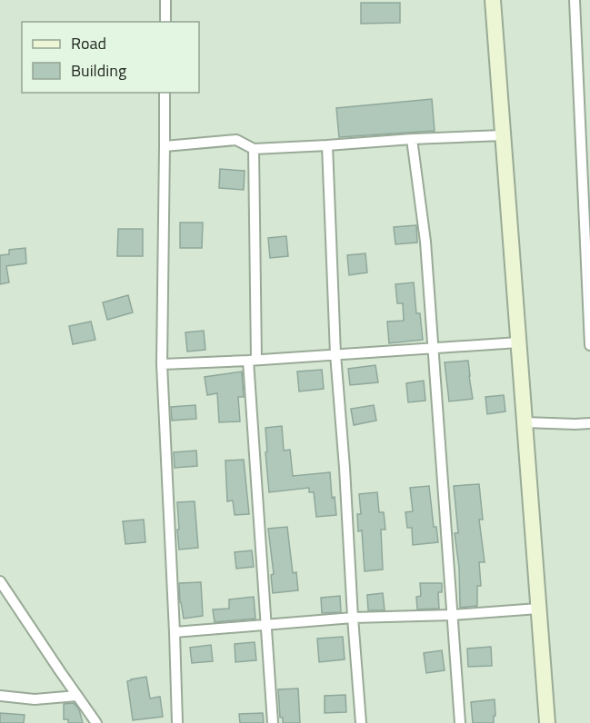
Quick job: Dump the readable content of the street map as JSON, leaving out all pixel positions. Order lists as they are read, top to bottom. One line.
{"legend":["Road","Building"]}
